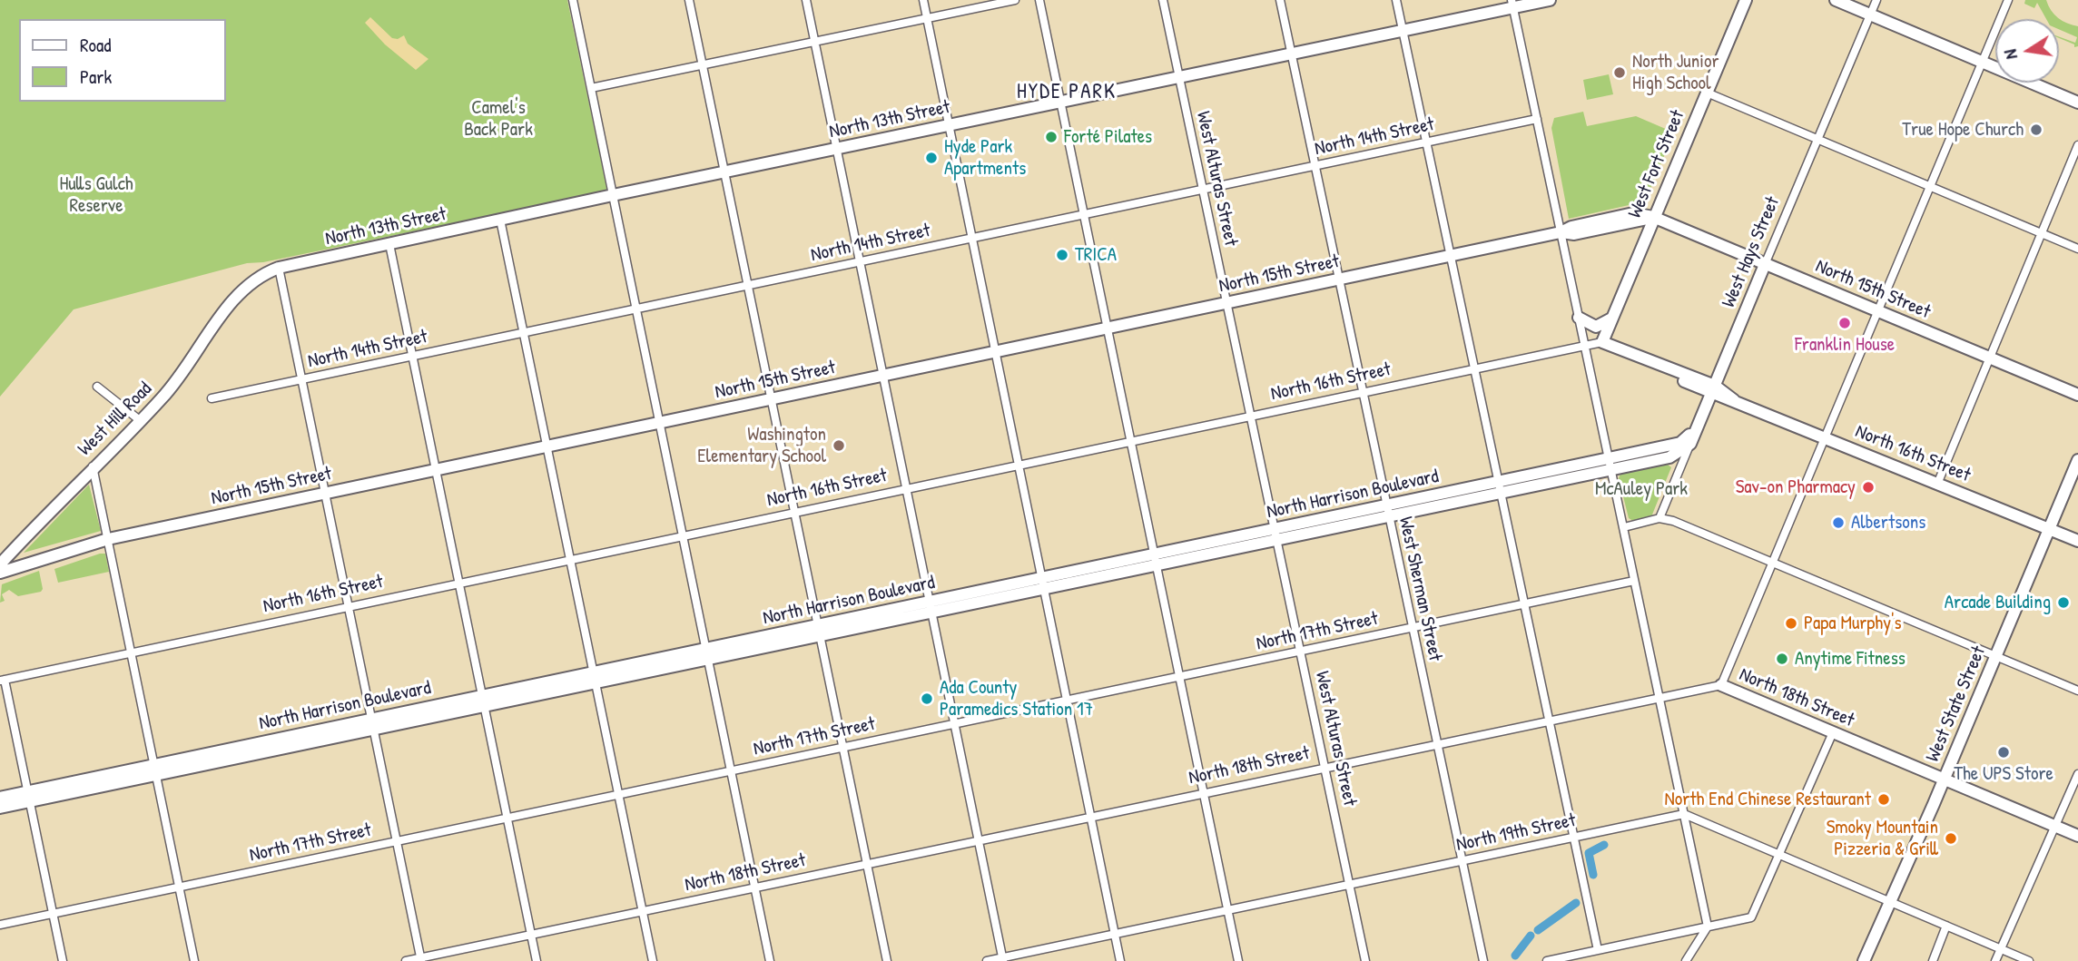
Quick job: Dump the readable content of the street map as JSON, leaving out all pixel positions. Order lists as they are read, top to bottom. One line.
{"streets":{"street":["North 13th Street","North 14th Street","West Fort Street","West Alturas Street","West Hays Street","North 15th Street","North 16th Street","West Hill Road","North Harrison Boulevard","West Sherman Street","North 17th Street","North 18th Street","West State Street","North 19th Street"]},"crossings":[["North 13th Street","West Alturas Street"],["North 13th Street","West Hill Road"],["North 13th Street","West Sherman Street"],["North 14th Street","West Alturas Street"],["North 14th Street","West Sherman Street"],["West Fort Street","North 15th Street"],["West Fort Street","North 16th Street"],["West Alturas Street","North 15th Street"],["West Alturas Street","North 16th Street"],["West Alturas Street","North Harrison Boulevard"],["West Alturas Street","North 17th Street"],["West Alturas Street","North 18th Street"],["West Alturas Street","North 19th Street"],["West Hays Street","North 15th Street"],["West Hays Street","North 16th Street"],["West Hays Street","North Harrison Boulevard"],["North 15th Street","West Sherman Street"],["North 16th Street","West Sherman Street"],["North 16th Street","West State Street"],["North Harrison Boulevard","West Sherman Street"],["West Sherman Street","North 17th Street"],["West Sherman Street","North 18th Street"],["West Sherman Street","North 19th Street"],["North 18th Street","West State Street"]],"districts":["HYDE PARK"],"parks":["Camel's Back Park","Hulls Gulch Reserve","McAuley Park"],"places":["North Junior High School","True Hope Church","Forté Pilates","Hyde Park Apartments","TRICA","Franklin House","Washington Elementary School","Sav-on Pharmacy","Albertsons","Arcade Building","Papa Murphy's","Anytime Fitness","Ada County Paramedics Station 17","The UPS Store","North End Chinese Restaurant","Smoky Mountain Pizzeria & Grill"],"legend":["Road","Park"],"north":"left"}
